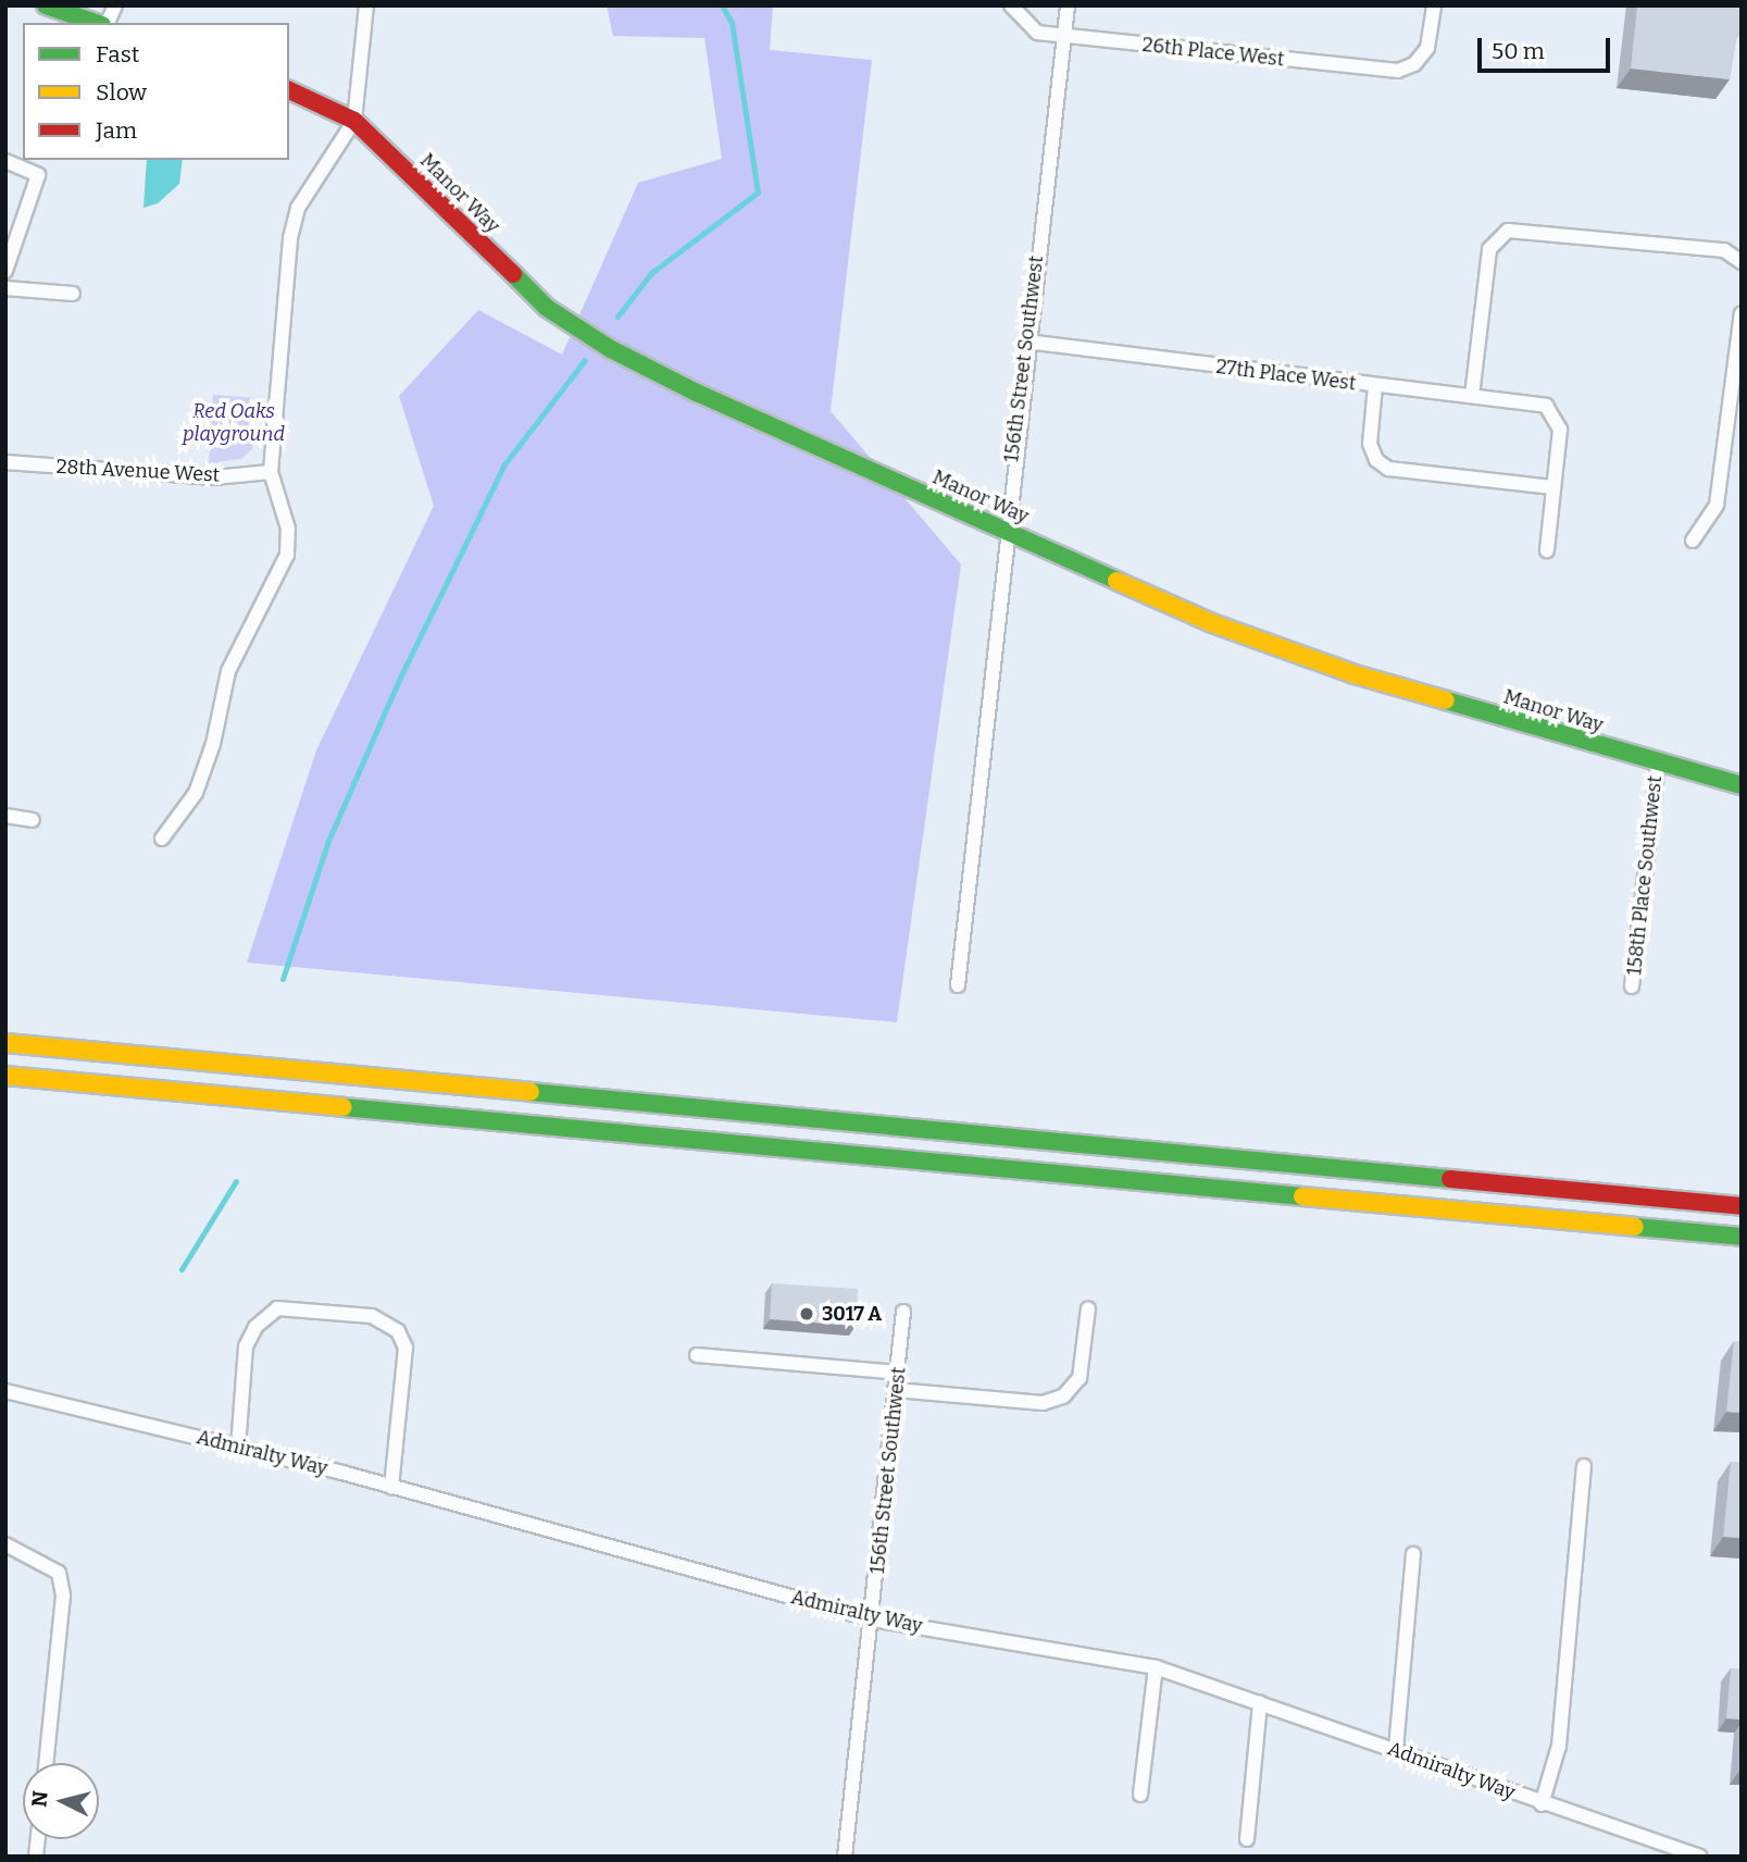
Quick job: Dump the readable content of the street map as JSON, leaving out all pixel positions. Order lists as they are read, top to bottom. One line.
{"streets":{"main road":["Manor Way"],"street":["26th Place West","156th Street Southwest","27th Place West","28th Avenue West","158th Place Southwest","Admiralty Way"]},"crossings":[["26th Place West","156th Street Southwest"],["Manor Way","156th Street Southwest"],["Manor Way","158th Place Southwest"],["156th Street Southwest","27th Place West"],["156th Street Southwest","Admiralty Way"]],"parks":["Red Oaks playground"],"places":["3017 A"],"legend":["Fast","Slow","Jam"],"scale_bar":"50 m","north":"left"}
